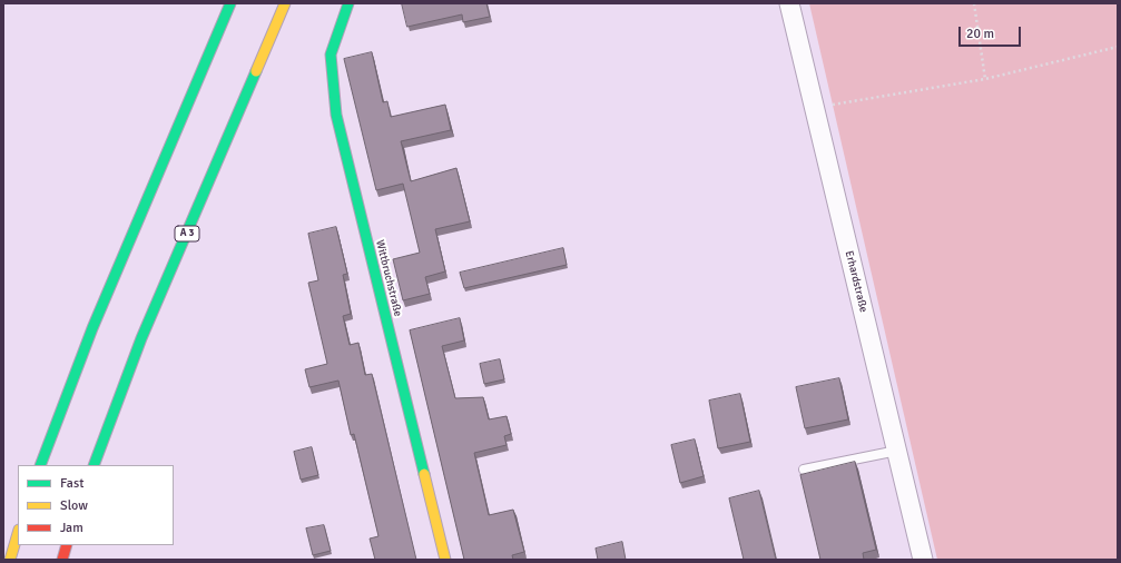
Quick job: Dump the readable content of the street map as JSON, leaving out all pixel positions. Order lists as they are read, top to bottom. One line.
{"streets":{"main road":["A 3","Wittbruchstraße"],"street":["Erhardstraße"]},"legend":["Fast","Slow","Jam"],"scale_bar":"20 m"}
